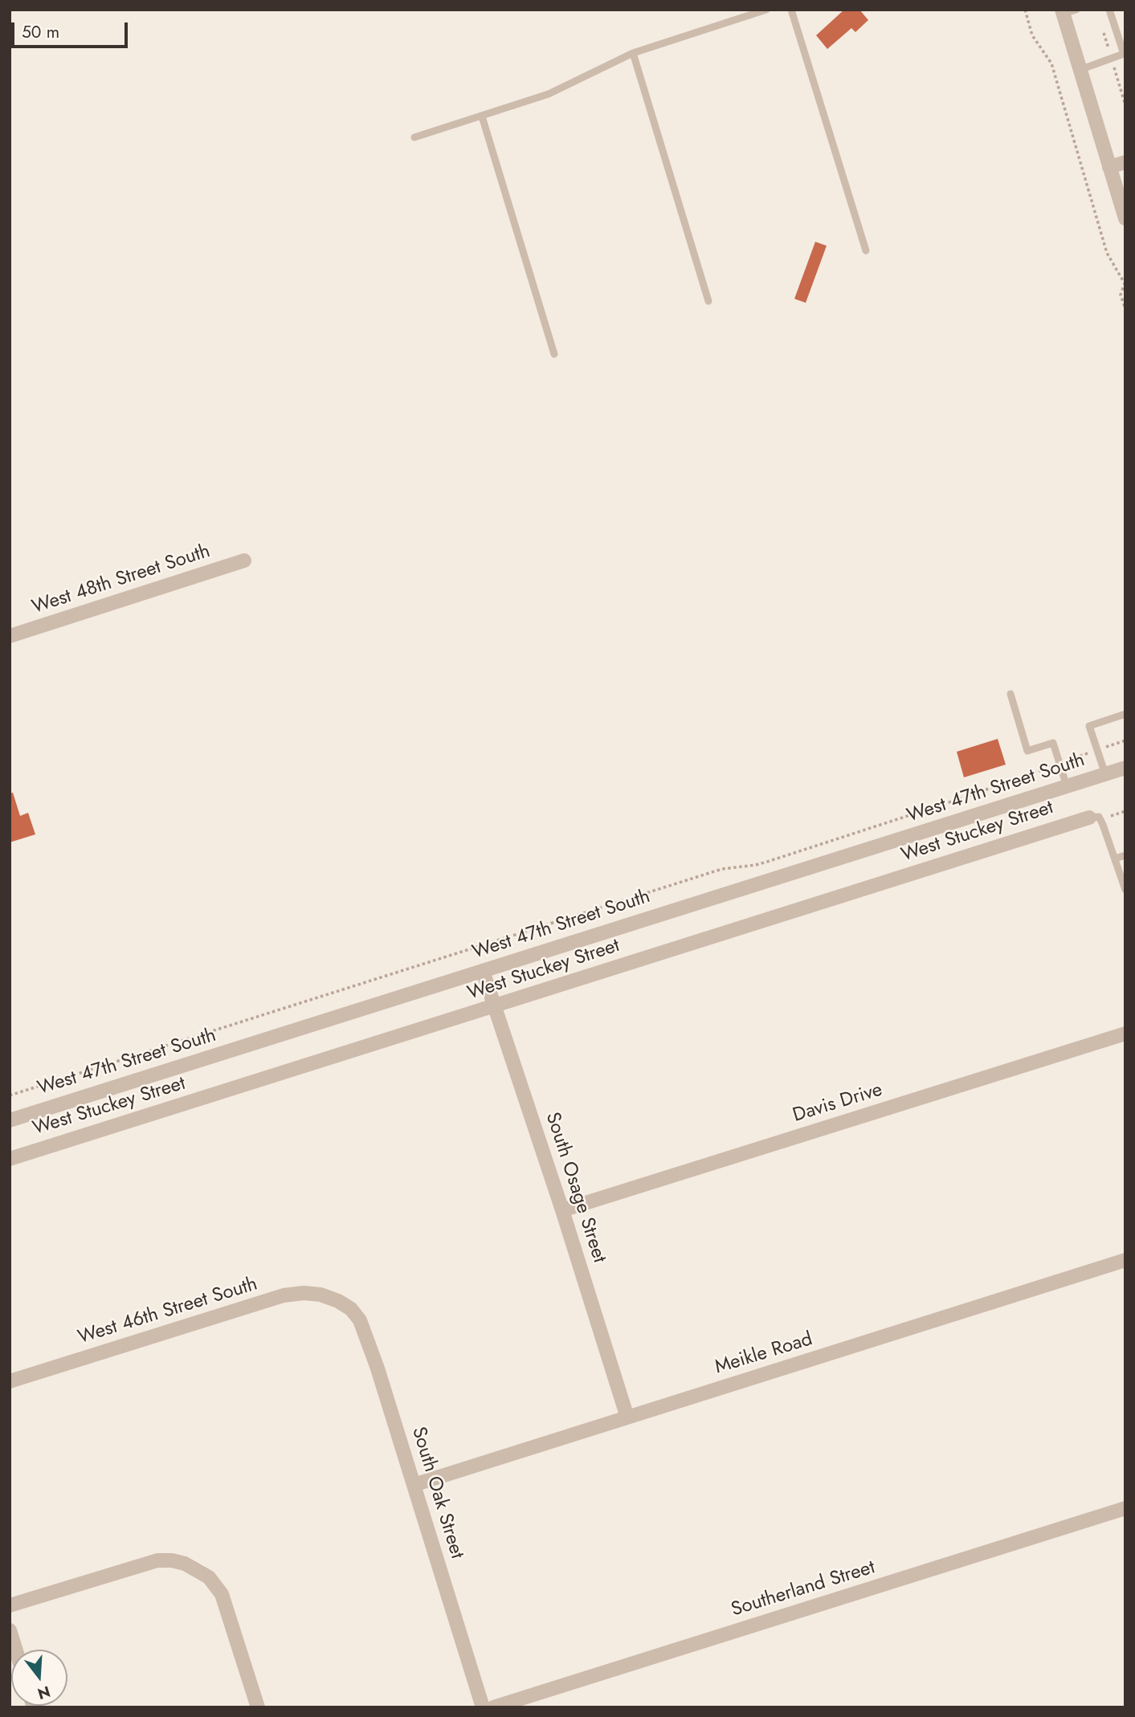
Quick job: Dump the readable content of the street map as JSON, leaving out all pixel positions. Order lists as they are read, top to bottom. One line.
{"streets":{"street":["West 48th Street South","West 47th Street South","West Stuckey Street","Davis Drive","South Osage Street","West 46th Street South","Meikle Road","South Oak Street","Southerland Street"]},"crossings":[["West 47th Street South","South Osage Street"],["West Stuckey Street","South Osage Street"],["Davis Drive","South Osage Street"],["South Osage Street","Meikle Road"],["West 46th Street South","South Oak Street"],["Meikle Road","South Oak Street"]],"scale_bar":"50 m","north":"bottom"}
